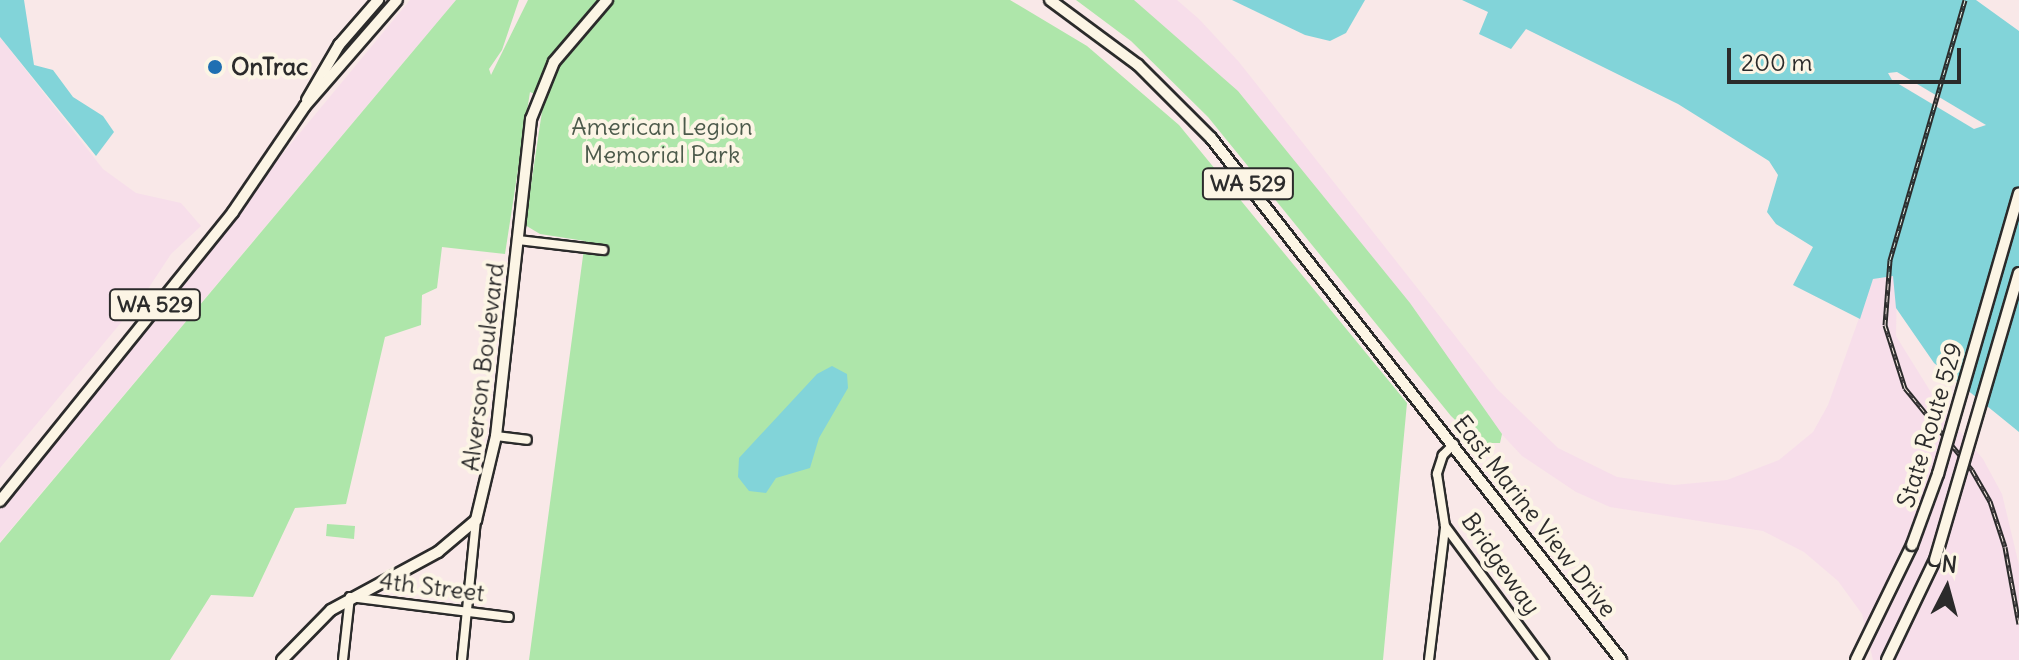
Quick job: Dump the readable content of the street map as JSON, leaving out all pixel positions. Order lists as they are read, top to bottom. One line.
{"streets":{"main road":["WA 529","Alverson Boulevard","State Route 529","East Marine View Drive"],"street":["Bridgeway","4th Street"]},"crossings":[["East Marine View Drive","Bridgeway"]],"parks":["American Legion Memorial Park"],"places":["OnTrac"],"scale_bar":"200 m","north":"top"}
